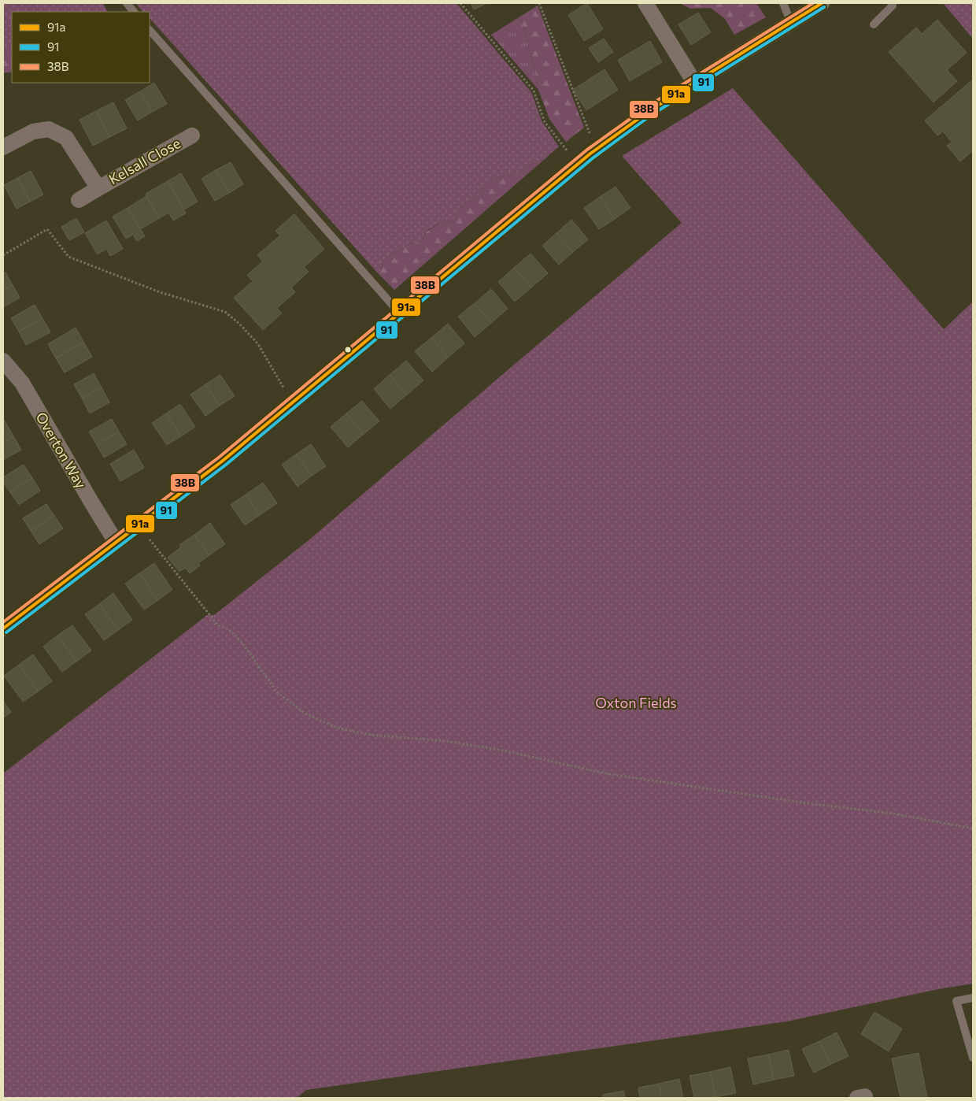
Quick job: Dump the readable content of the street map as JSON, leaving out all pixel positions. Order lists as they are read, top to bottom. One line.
{"streets":{"street":["Kelsall Close","Overton Way"]},"parks":["Oxton Fields"],"lines":["transit line 91a","transit line 38B","transit line 91"],"legend":["91a","91","38B"]}
